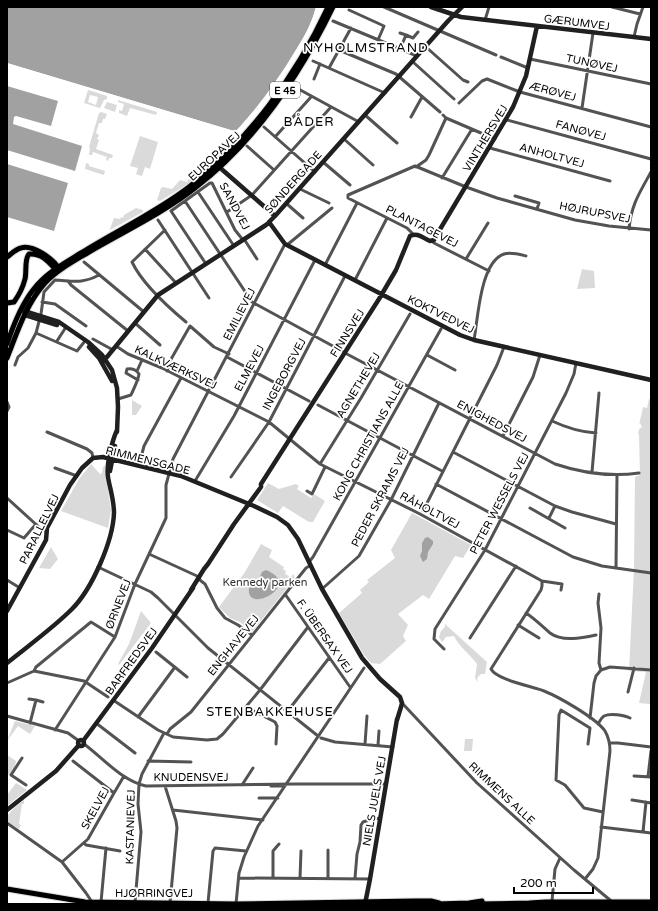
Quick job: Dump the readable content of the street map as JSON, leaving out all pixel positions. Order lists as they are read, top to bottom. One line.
{"streets":{"main road":["E 45","EUROPAVEJ","HJØRRINGVEJ"],"street":["GÆRUMVEJ","TUNØVEJ","ÆRØVEJ","FANØVEJ","VINTHERSVEJ","ANHOLTVEJ","SØNDERGADE","SANDVEJ","HØJRUPSVEJ","PLANTAGEVEJ","EMILIEVEJ","KOKTVEDVEJ","FINNSVEJ","KALKVÆRKSVEJ","ELMEVEJ","INGEBORGVEJ","AGNETHEVEJ","ENIGHEDSVEJ","KONG CHRISTIANS ALLE","RIMMENSGADE","PEDER SKRAMS VEJ","PETER WESSELS VEJ","RÅHOLTVEJ","PARALLELVEJ","ØRNEVEJ","F. ÜBERSAX VEJ","ENGHAVEVEJ","BARFREDSVEJ","KNUDENSVEJ","RIMMENS ALLE","NIELS JUELS VEJ","SKELVEJ","KASTANIEVEJ"]},"crossings":[["GÆRUMVEJ","VINTHERSVEJ"],["GÆRUMVEJ","SØNDERGADE"],["TUNØVEJ","VINTHERSVEJ"],["ÆRØVEJ","VINTHERSVEJ"],["FANØVEJ","VINTHERSVEJ"],["VINTHERSVEJ","ANHOLTVEJ"],["VINTHERSVEJ","HØJRUPSVEJ"],["VINTHERSVEJ","PLANTAGEVEJ"],["SØNDERGADE","SANDVEJ"],["SØNDERGADE","KOKTVEDVEJ"],["SØNDERGADE","KALKVÆRKSVEJ"],["HØJRUPSVEJ","PLANTAGEVEJ"],["PLANTAGEVEJ","FINNSVEJ"],["EMILIEVEJ","KOKTVEDVEJ"],["EMILIEVEJ","KALKVÆRKSVEJ"],["EMILIEVEJ","ENIGHEDSVEJ"],["EMILIEVEJ","RIMMENSGADE"],["EMILIEVEJ","ØRNEVEJ"],["KOKTVEDVEJ","FINNSVEJ"],["KOKTVEDVEJ","ELMEVEJ"],["KOKTVEDVEJ","INGEBORGVEJ"],["KOKTVEDVEJ","PETER WESSELS VEJ"],["FINNSVEJ","KALKVÆRKSVEJ"],["FINNSVEJ","ENIGHEDSVEJ"],["FINNSVEJ","RÅHOLTVEJ"],["FINNSVEJ","BARFREDSVEJ"],["KALKVÆRKSVEJ","ELMEVEJ"],["KALKVÆRKSVEJ","INGEBORGVEJ"],["KALKVÆRKSVEJ","RÅHOLTVEJ"],["KALKVÆRKSVEJ","BARFREDSVEJ"],["ELMEVEJ","ENIGHEDSVEJ"],["ELMEVEJ","RIMMENSGADE"],["INGEBORGVEJ","ENIGHEDSVEJ"],["AGNETHEVEJ","ENIGHEDSVEJ"],["AGNETHEVEJ","RÅHOLTVEJ"],["ENIGHEDSVEJ","KONG CHRISTIANS ALLE"],["ENIGHEDSVEJ","PEDER SKRAMS VEJ"],["ENIGHEDSVEJ","PETER WESSELS VEJ"],["KONG CHRISTIANS ALLE","RÅHOLTVEJ"],["KONG CHRISTIANS ALLE","ENGHAVEVEJ"],["KONG CHRISTIANS ALLE","RIMMENS ALLE"],["RIMMENSGADE","PARALLELVEJ"],["RIMMENSGADE","ØRNEVEJ"],["RIMMENSGADE","BARFREDSVEJ"],["RIMMENSGADE","RIMMENS ALLE"],["PEDER SKRAMS VEJ","RÅHOLTVEJ"],["PEDER SKRAMS VEJ","RIMMENS ALLE"],["PETER WESSELS VEJ","RÅHOLTVEJ"],["RÅHOLTVEJ","BARFREDSVEJ"],["F. ÜBERSAX VEJ","ENGHAVEVEJ"],["ENGHAVEVEJ","RIMMENS ALLE"],["ENGHAVEVEJ","KASTANIEVEJ"],["BARFREDSVEJ","RIMMENS ALLE"],["KNUDENSVEJ","NIELS JUELS VEJ"],["KNUDENSVEJ","KASTANIEVEJ"],["RIMMENS ALLE","NIELS JUELS VEJ"],["RIMMENS ALLE","HJØRRINGVEJ"],["NIELS JUELS VEJ","HJØRRINGVEJ"],["KASTANIEVEJ","HJØRRINGVEJ"]],"districts":["NYHOLMSTRAND","BÅDER","STENBAKKEHUSE"],"parks":["Kennedy parken"],"scale_bar":"200 m"}
